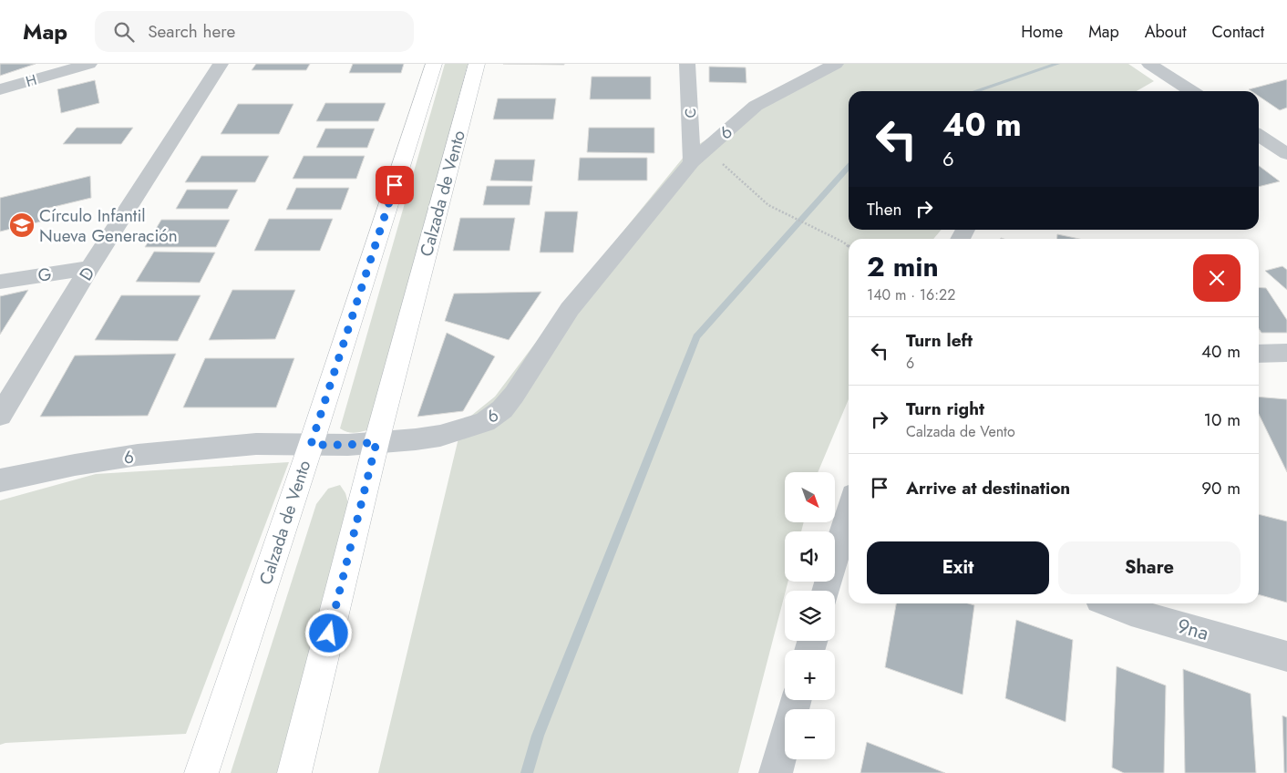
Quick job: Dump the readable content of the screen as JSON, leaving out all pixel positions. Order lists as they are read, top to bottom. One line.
{"streets":{"main road":["Calzada de Vento"],"street":["H","C","6","D","G","9na"]},"crossings":[["C","6"],["6","Calzada de Vento"],["D","G"]],"places":{"school or university":["Círculo Infantil Nueva Generación"]},"north":"bottom right","page":{"header":"Map","search":"Search here","nav":["Home","Map","About","Contact"],"turn":["40 m","6"],"then":"Then","heading":["2 min","140 m · 16:22"],"list":[{"name":"Turn left","note":"6","value":"40 m"},{"name":"Turn right","note":"Calzada de Vento","value":"10 m"},{"name":"Arrive at destination","value":"90 m"}],"map_buttons":["+","−"],"buttons":["Exit","Share"]}}
